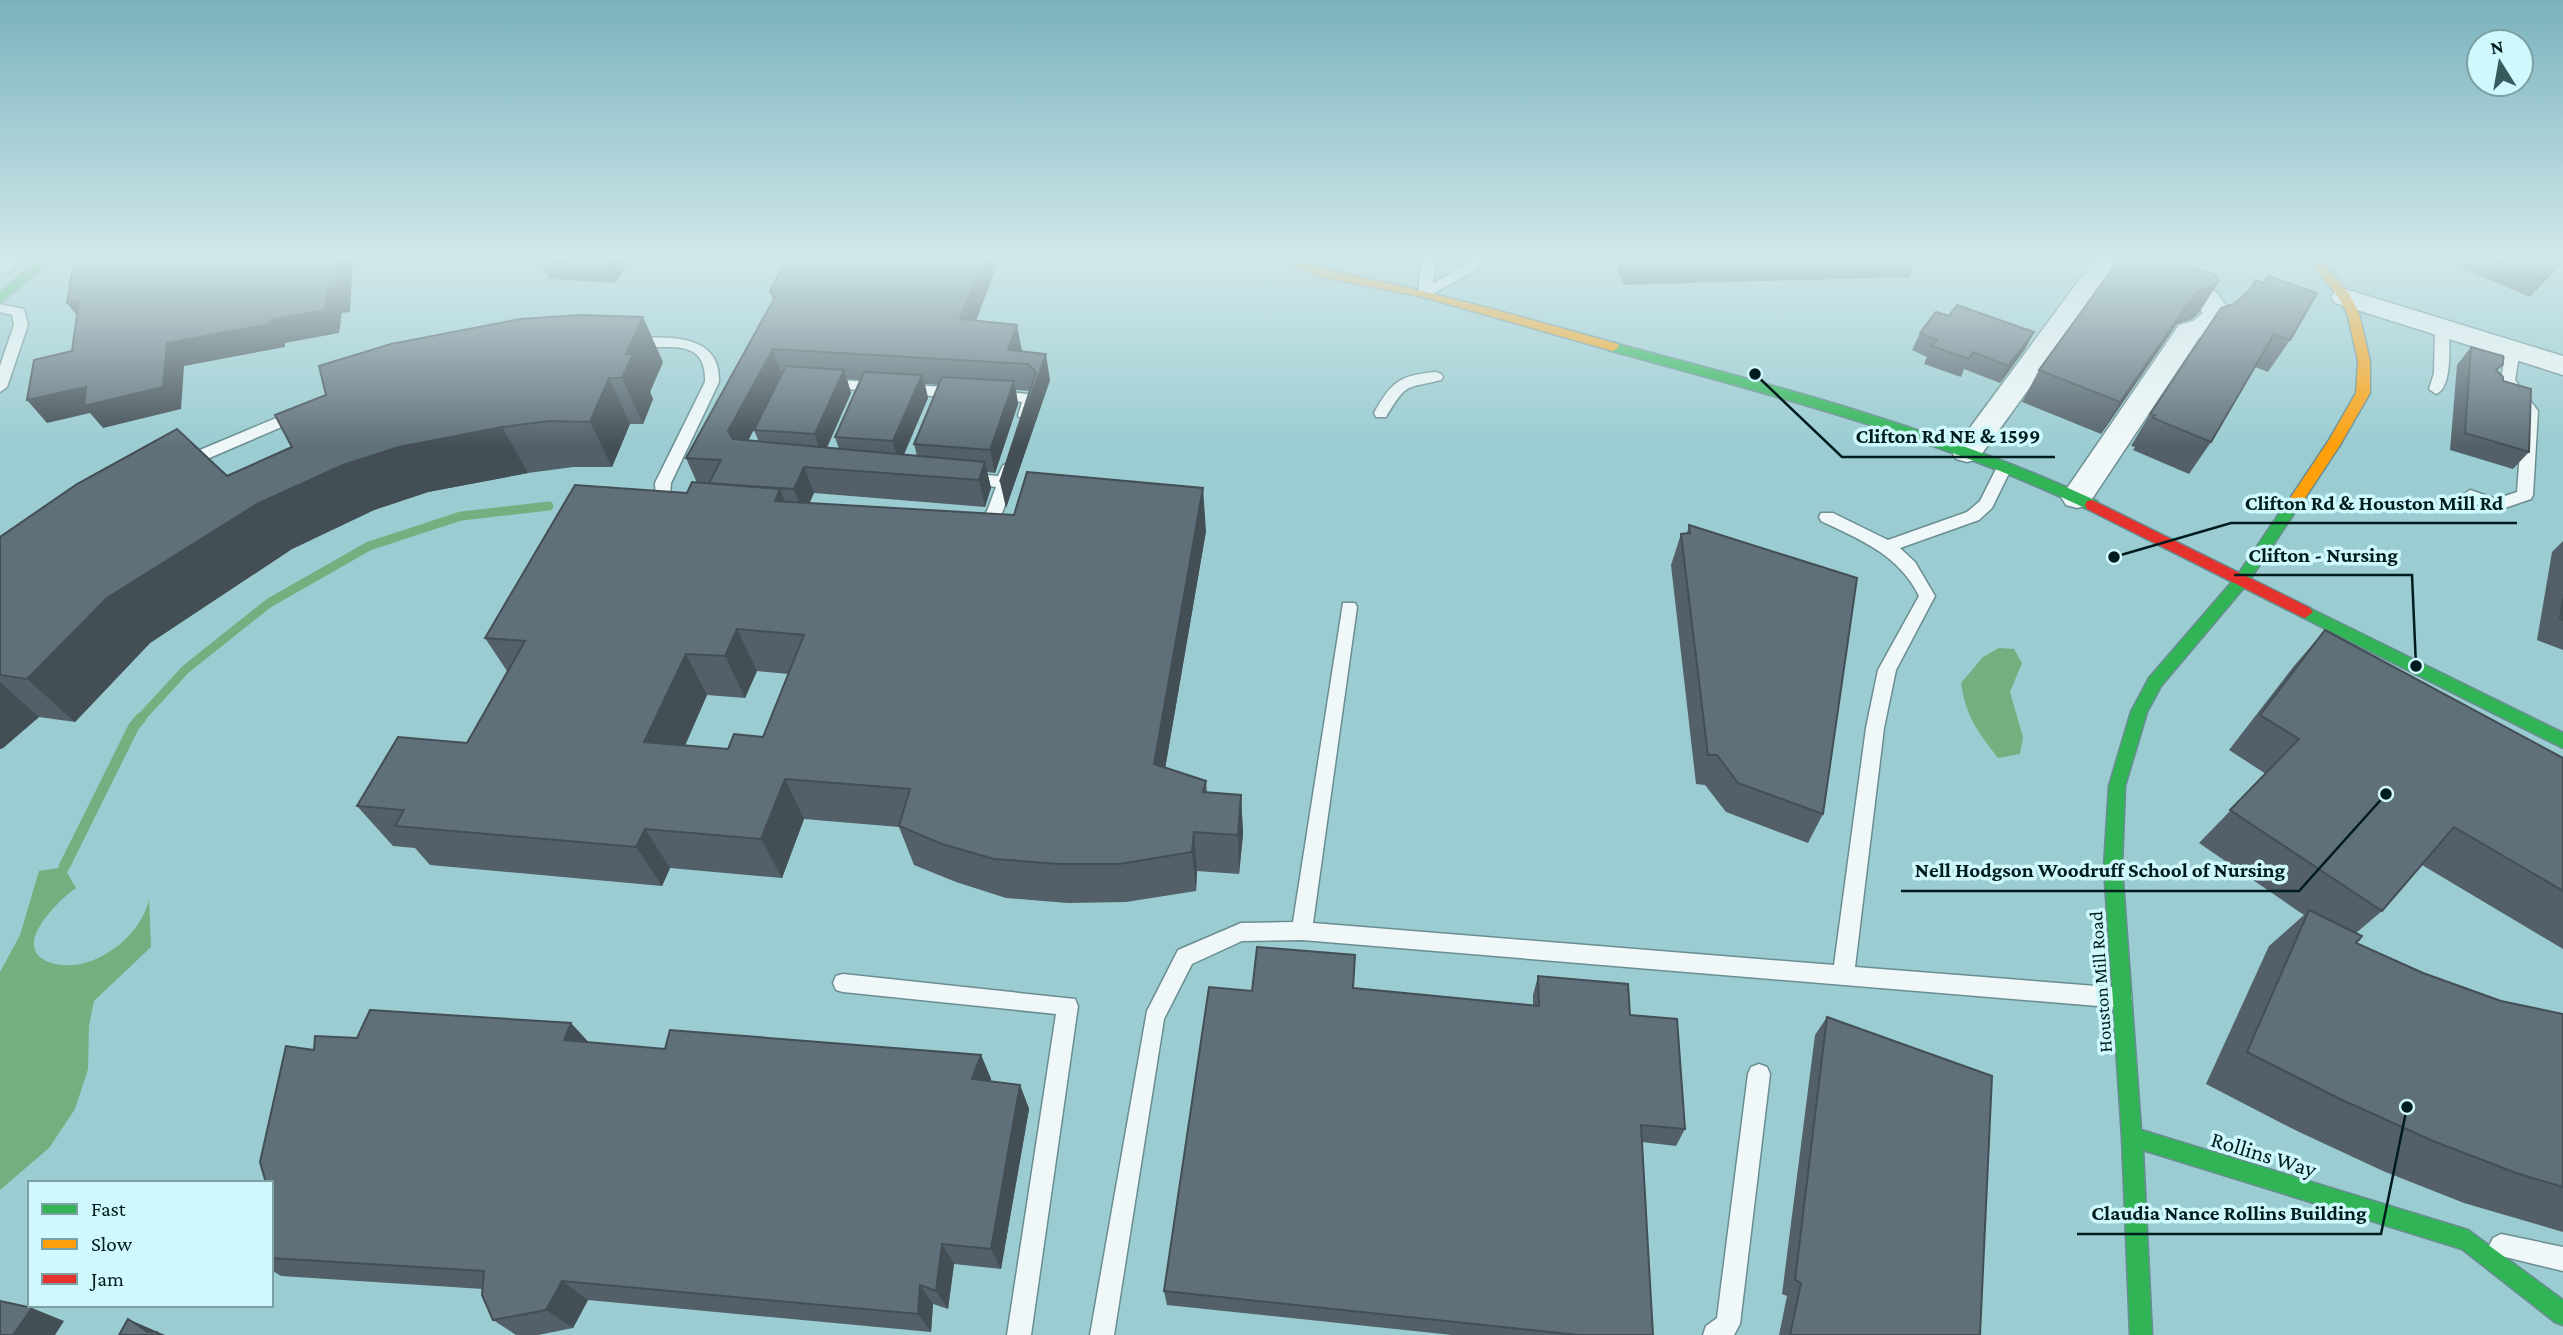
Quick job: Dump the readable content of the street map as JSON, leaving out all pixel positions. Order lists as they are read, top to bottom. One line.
{"streets":{"street":["Houston Mill Road","Rollins Way"]},"crossings":[["Houston Mill Road","Rollins Way"]],"places":["Clifton Rd NE & 1599","Clifton Rd & Houston Mill Rd","Clifton - Nursing","Nell Hodgson Woodruff School of Nursing","Claudia Nance Rollins Building"],"legend":["Fast","Slow","Jam"],"north":"top"}
